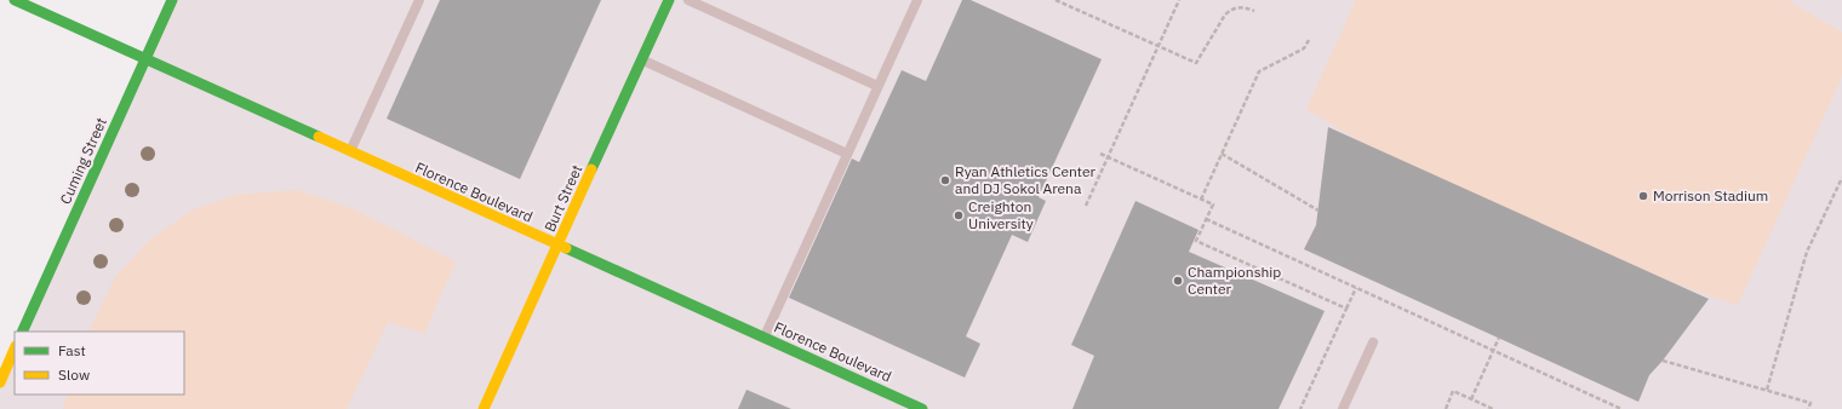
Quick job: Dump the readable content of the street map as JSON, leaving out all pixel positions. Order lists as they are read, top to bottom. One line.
{"streets":{"main road":["Cuming Street","Florence Boulevard","Burt Street"]},"crossings":[["Cuming Street","Florence Boulevard"],["Florence Boulevard","Burt Street"]],"places":["Ryan Athletics Center and DJ Sokol Arena","Morrison Stadium","Creighton University","Championship Center"],"legend":["Fast","Slow"]}
